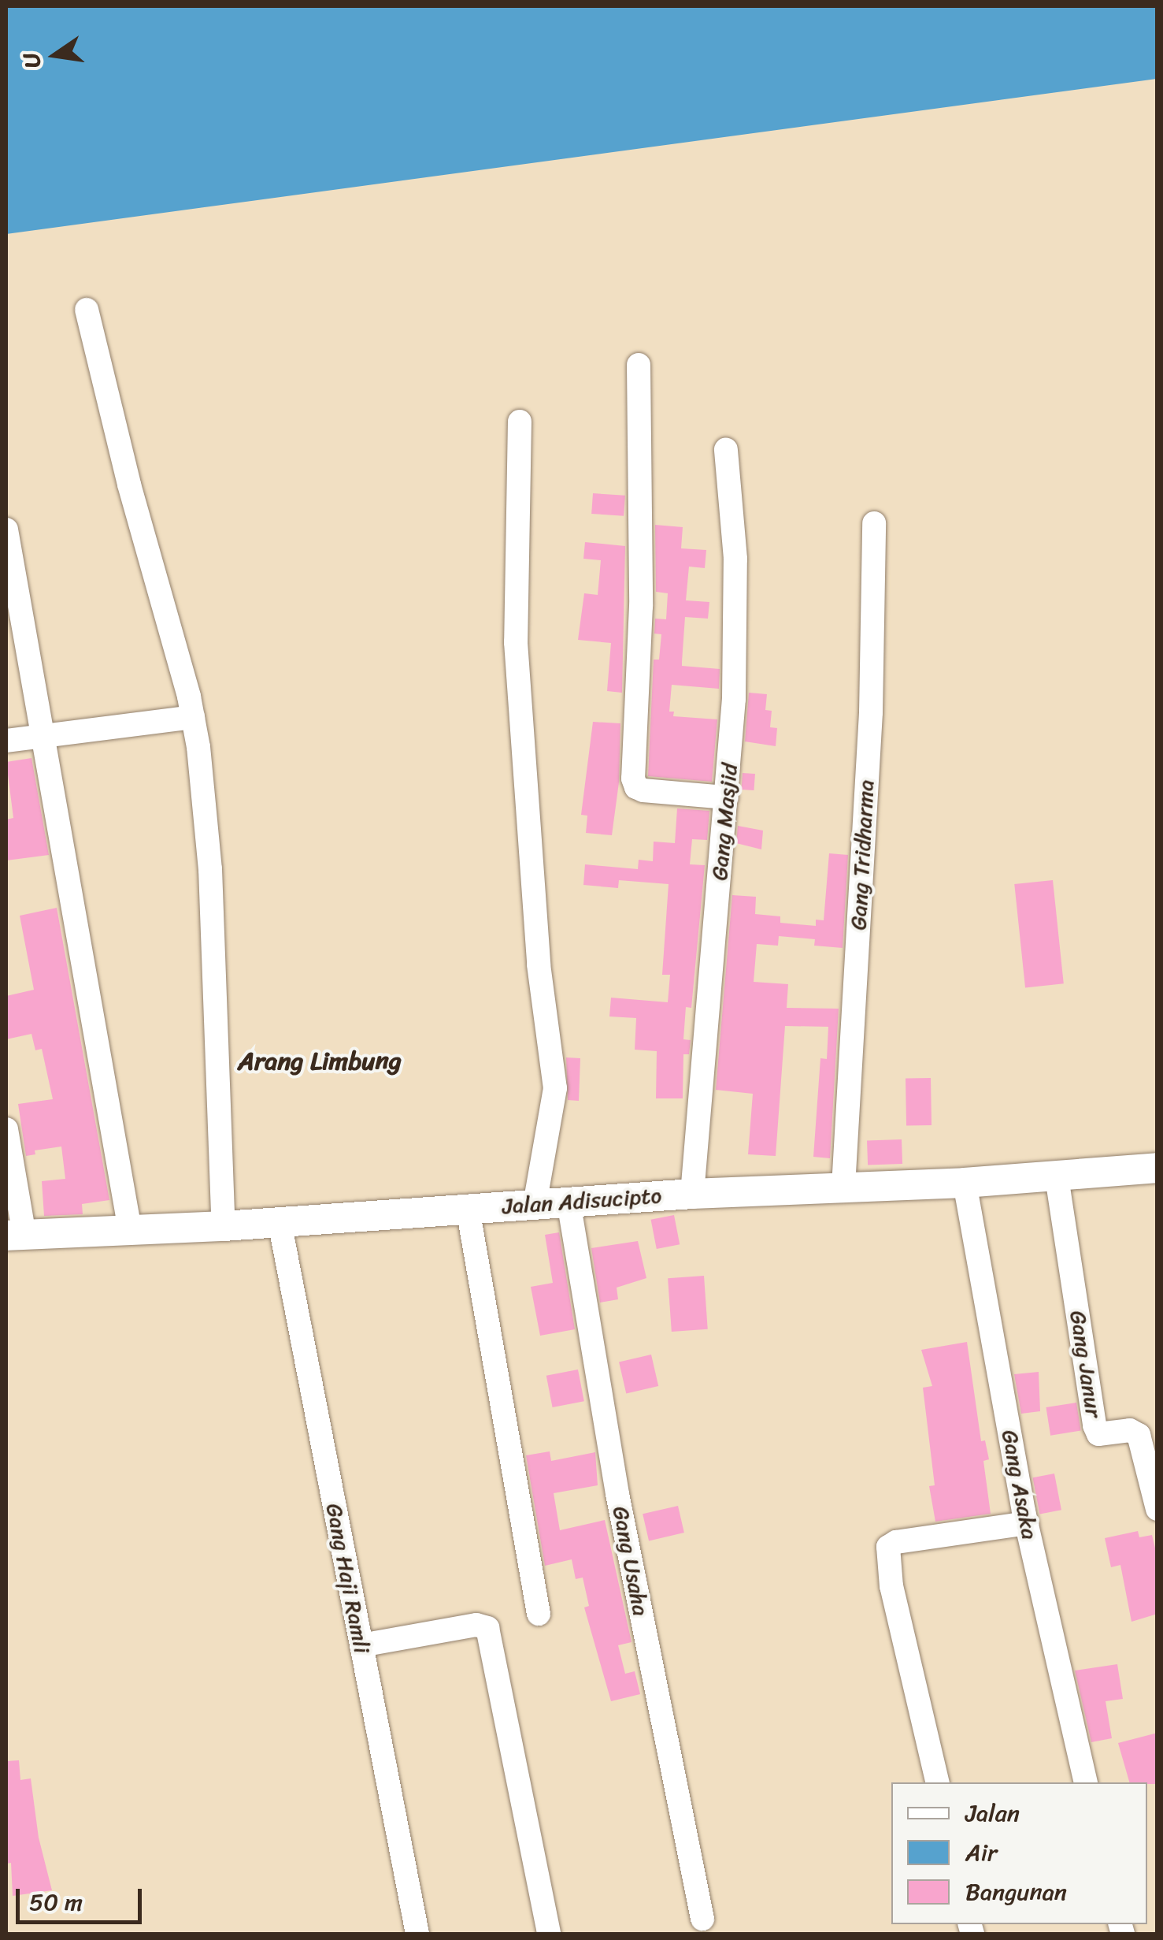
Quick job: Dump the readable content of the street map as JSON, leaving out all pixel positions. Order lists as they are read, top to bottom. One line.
{"streets":{"main road":["Jalan Adisucipto"],"street":["Gang Masjid","Gang Tridharma","Gang Janur","Gang Asaka","Gang Usaha","Gang Haji Ramli"]},"crossings":[["Gang Masjid","Jalan Adisucipto"],["Gang Tridharma","Jalan Adisucipto"],["Jalan Adisucipto","Gang Janur"],["Jalan Adisucipto","Gang Asaka"],["Jalan Adisucipto","Gang Usaha"],["Jalan Adisucipto","Gang Haji Ramli"]],"districts":["Arang Limbung"],"legend":["Jalan","Air","Bangunan"],"scale_bar":"50 m","north":"left"}
